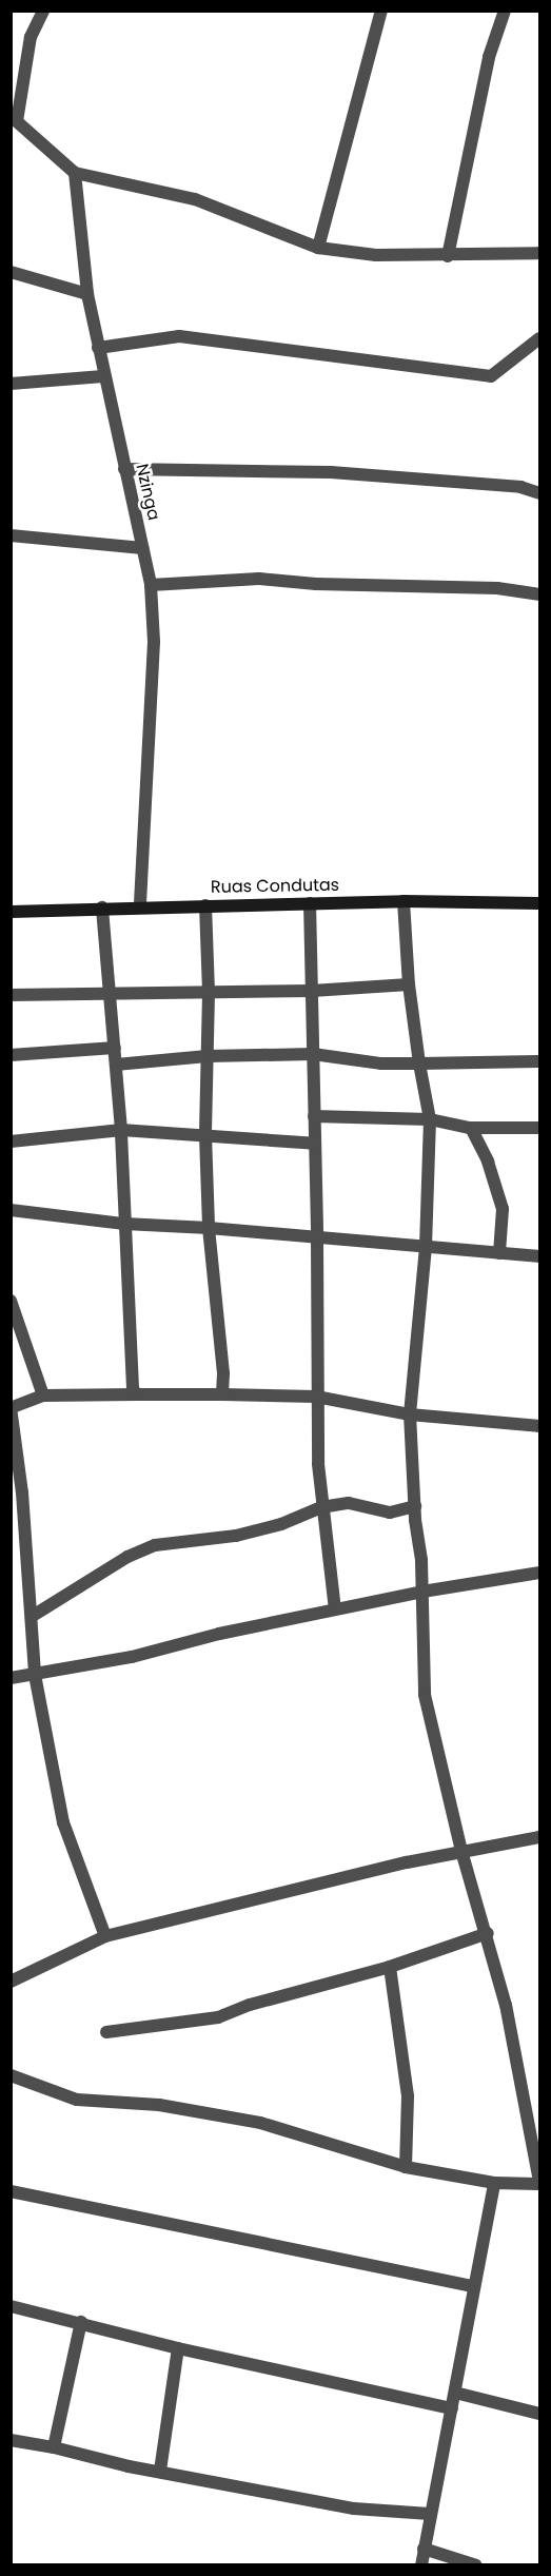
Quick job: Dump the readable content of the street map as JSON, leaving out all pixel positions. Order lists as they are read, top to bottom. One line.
{"streets":{"street":["Nzinga","Ruas Condutas"]},"crossings":[["Nzinga","Ruas Condutas"]]}
